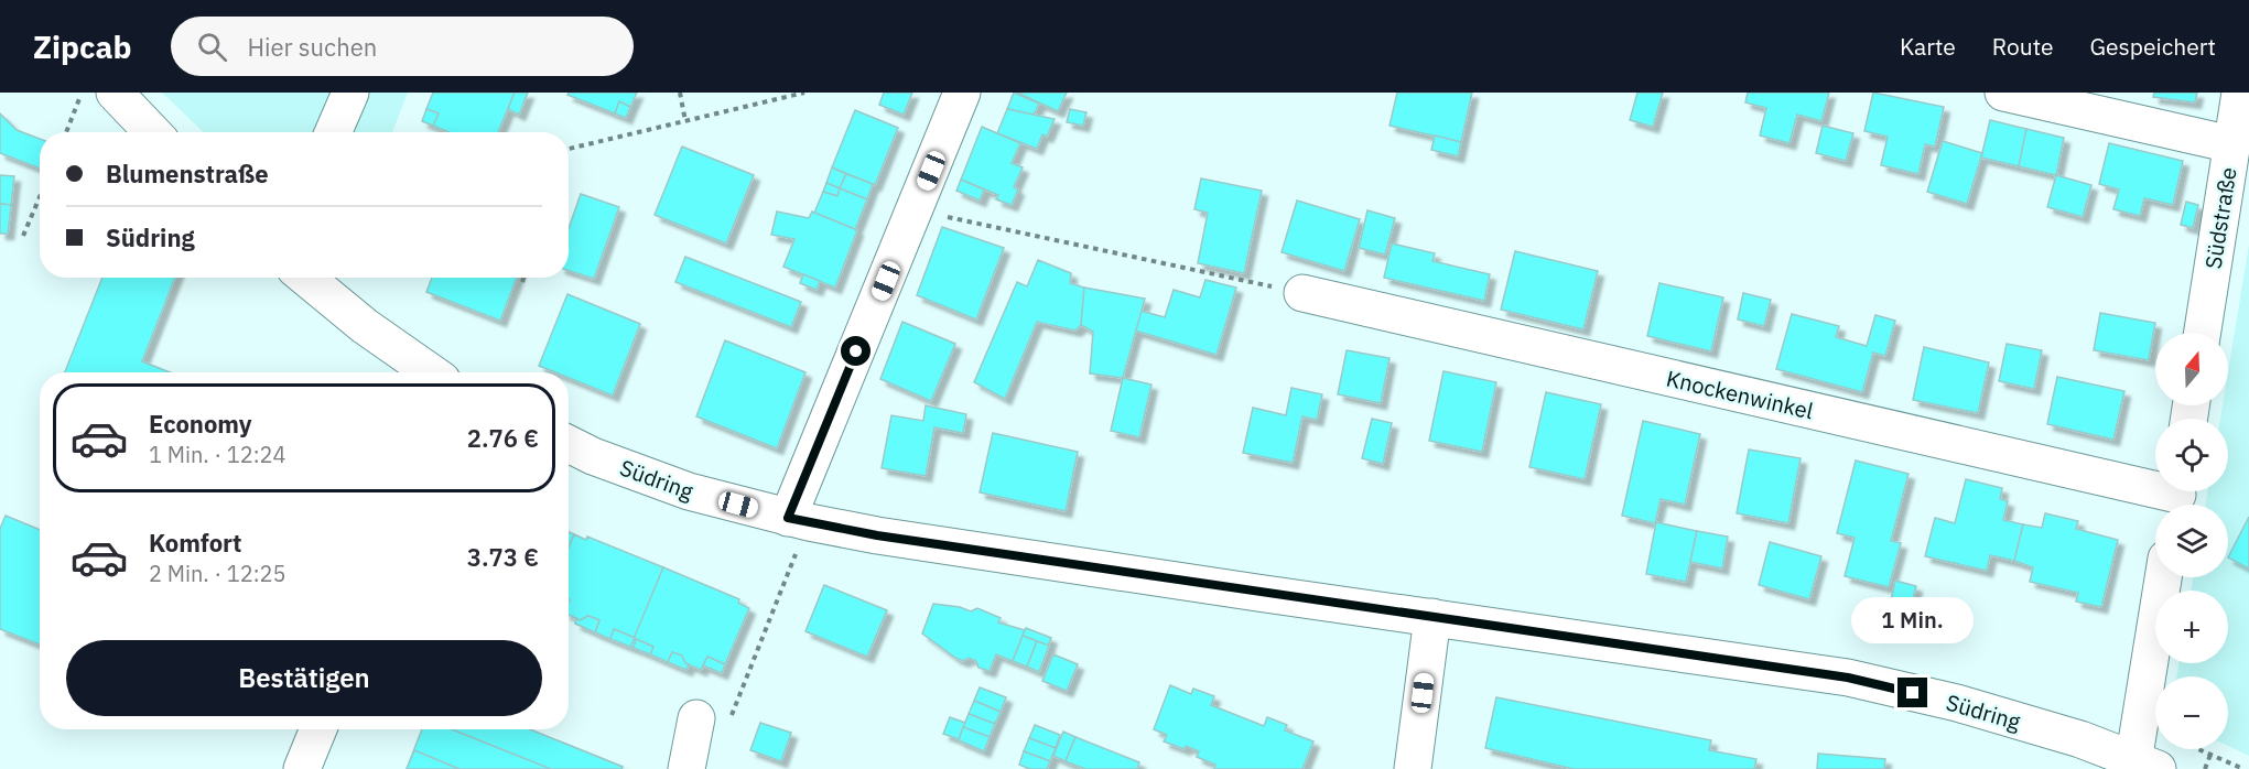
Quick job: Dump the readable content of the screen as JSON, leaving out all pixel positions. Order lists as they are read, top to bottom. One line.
{"streets":{"street":["Südstraße","Knockenwinkel","Südring"]},"north":"top","page":{"header":"Zipcab","search":"Hier suchen","nav":["Karte","Route","Gespeichert"],"banner":["Blumenstraße","Südring"],"map_buttons":["+","−"],"list":[{"name":"Economy","note":"1 Min. · 12:24","value":"2.76 €"},{"name":"Komfort","note":"2 Min. · 12:25","value":"3.73 €"}],"bubble":"1 Min.","buttons":"Bestätigen"}}
